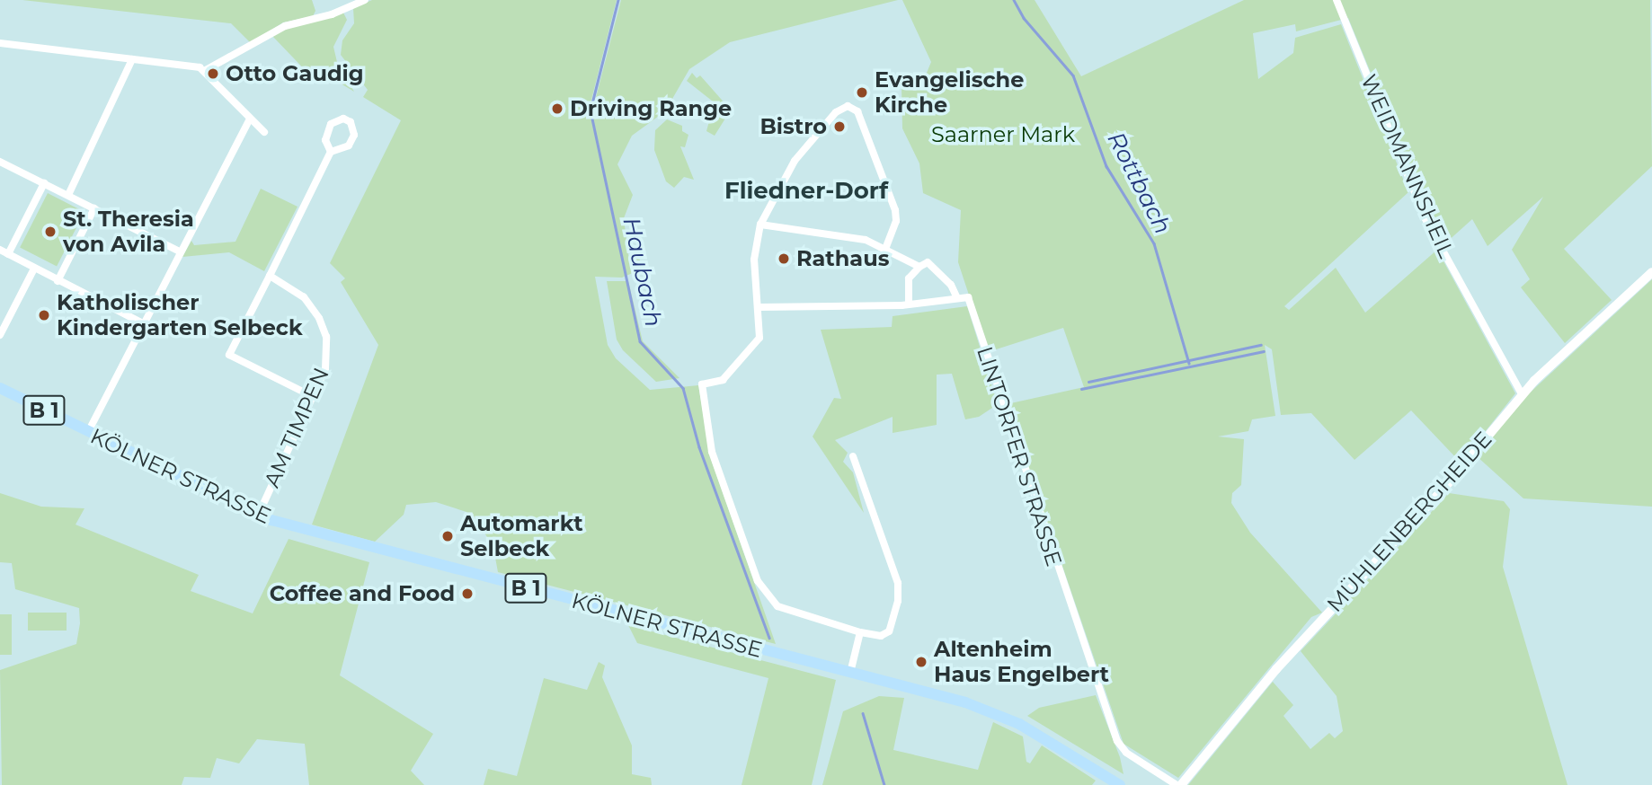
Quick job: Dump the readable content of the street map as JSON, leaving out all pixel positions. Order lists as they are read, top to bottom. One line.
{"streets":{"main road":["B 1","KÖLNER STRASSE"],"street":["WEIDMANNSHEIL","AM TIMPEN","LINTORFER STRASSE","MÜHLENBERGHEIDE"]},"crossings":[["WEIDMANNSHEIL","MÜHLENBERGHEIDE"],["AM TIMPEN","KÖLNER STRASSE"],["LINTORFER STRASSE","MÜHLENBERGHEIDE"]],"districts":["Fliedner-Dorf"],"water":["Rottbach","Haubach"],"parks":["Saarner Mark"],"places":["Otto Gaudig","Evangelische Kirche","Driving Range","Bistro","St. Theresia von Avila","Rathaus","Katholischer Kindergarten Selbeck","Automarkt Selbeck","Coffee and Food","Altenheim Haus Engelbert"]}
